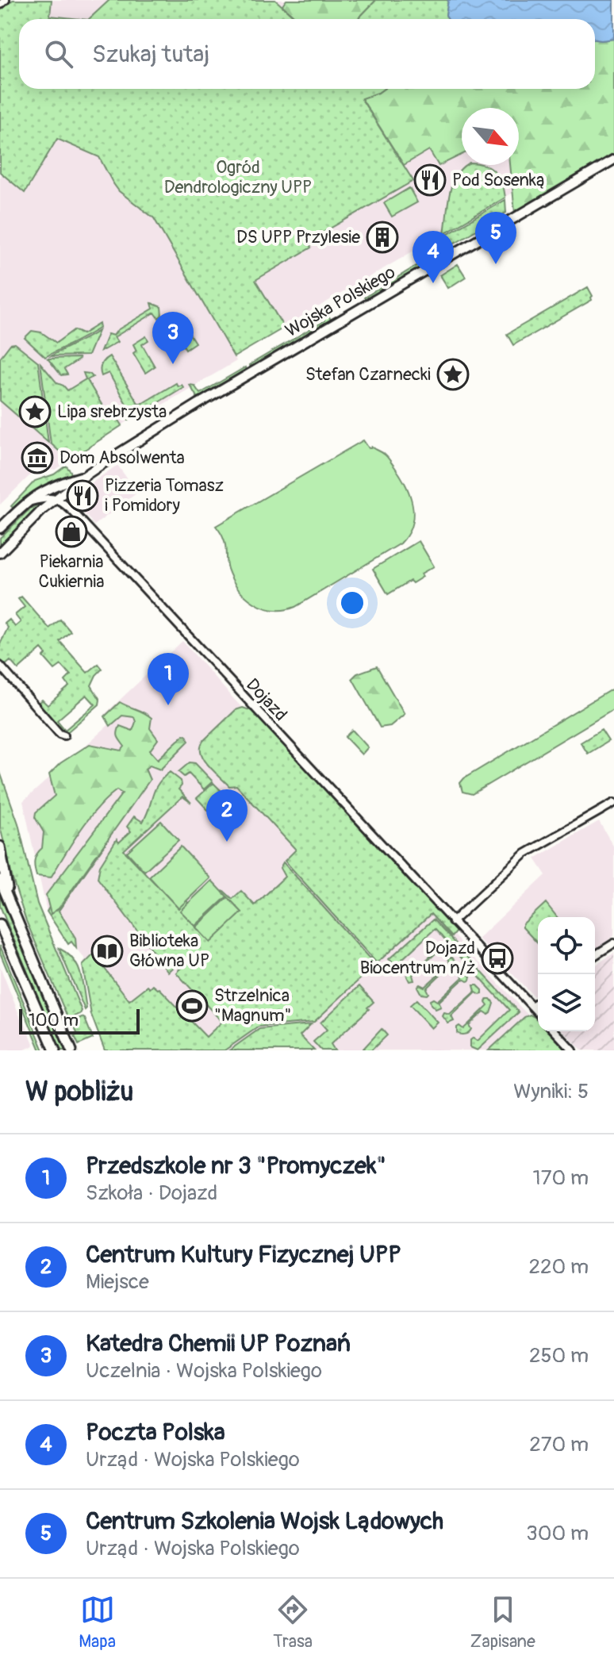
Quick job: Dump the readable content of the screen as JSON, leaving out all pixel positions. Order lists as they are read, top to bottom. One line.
{"streets":{"street":["Wojska Polskiego","Dojazd"]},"crossings":[["Wojska Polskiego","Dojazd"]],"parks":["Ogród Dendrologiczny UPP"],"places":{"restaurant":["Pod Sosenką","Pizzeria Tomasz i Pomidory"],"building":["DS UPP Przylesie"],"place":["Stefan Czarnecki","Lipa srebrzysta"],"museum":["Dom Absolwenta"],"shop":["Piekarnia Cukiernia"],"library":["Biblioteka Główna UP"],"bus stop":["Dojazd Biocentrum n/ż"],"sports":["Strzelnica \"Magnum\""]},"scale_bar":"100 m","north":"bottom right","page":{"search":"Szukaj tutaj","pins":["5","4","3","1","2"],"scale":"100 m","heading":["W pobliżu","Wyniki: 5"],"list":[{"mark":"1","name":"Przedszkole nr 3 \"Promyczek\"","note":"Szkoła · Dojazd","value":"170 m"},{"mark":"2","name":"Centrum Kultury Fizycznej UPP","note":"Miejsce","value":"220 m"},{"mark":"3","name":"Katedra Chemii UP Poznań","note":"Uczelnia · Wojska Polskiego","value":"250 m"},{"mark":"4","name":"Poczta Polska","note":"Urząd · Wojska Polskiego","value":"270 m"},{"mark":"5","name":"Centrum Szkolenia Wojsk Lądowych","note":"Urząd · Wojska Polskiego","value":"300 m"}],"nav":["Mapa","Trasa","Zapisane"]}}
